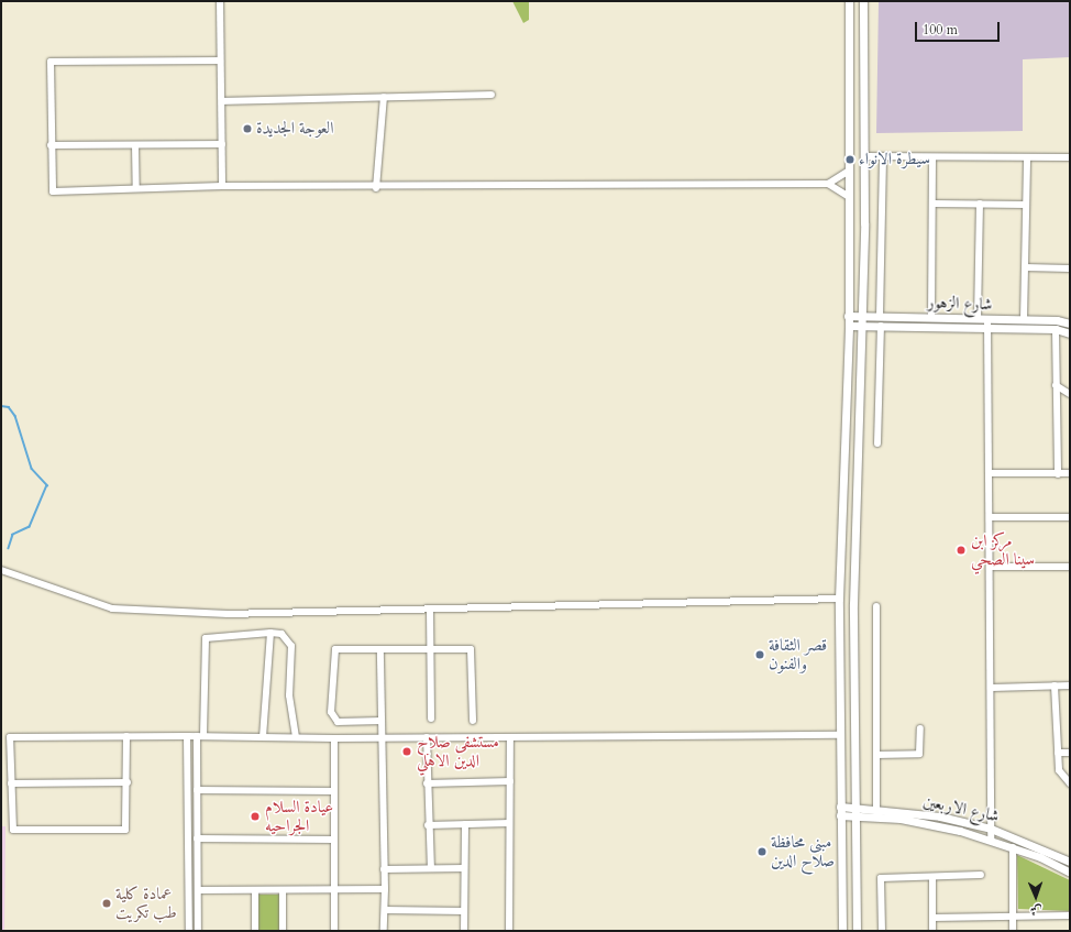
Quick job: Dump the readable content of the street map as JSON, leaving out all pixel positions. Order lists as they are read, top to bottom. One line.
{"streets":{"main road":["شارع الزهور","شارع الاربعين"]},"places":["العوجة الجديدة","سيطرة الانواء","مركز ابن سينا الصحي","قصر الثقافة والفنون","مستشفى صلاح الدين الاهلي","عيادة السلام الجراحيه","مبنى محافظة صلاح الدين","عمادة كلية طب تكريت"],"scale_bar":"100 m","north":"bottom"}
